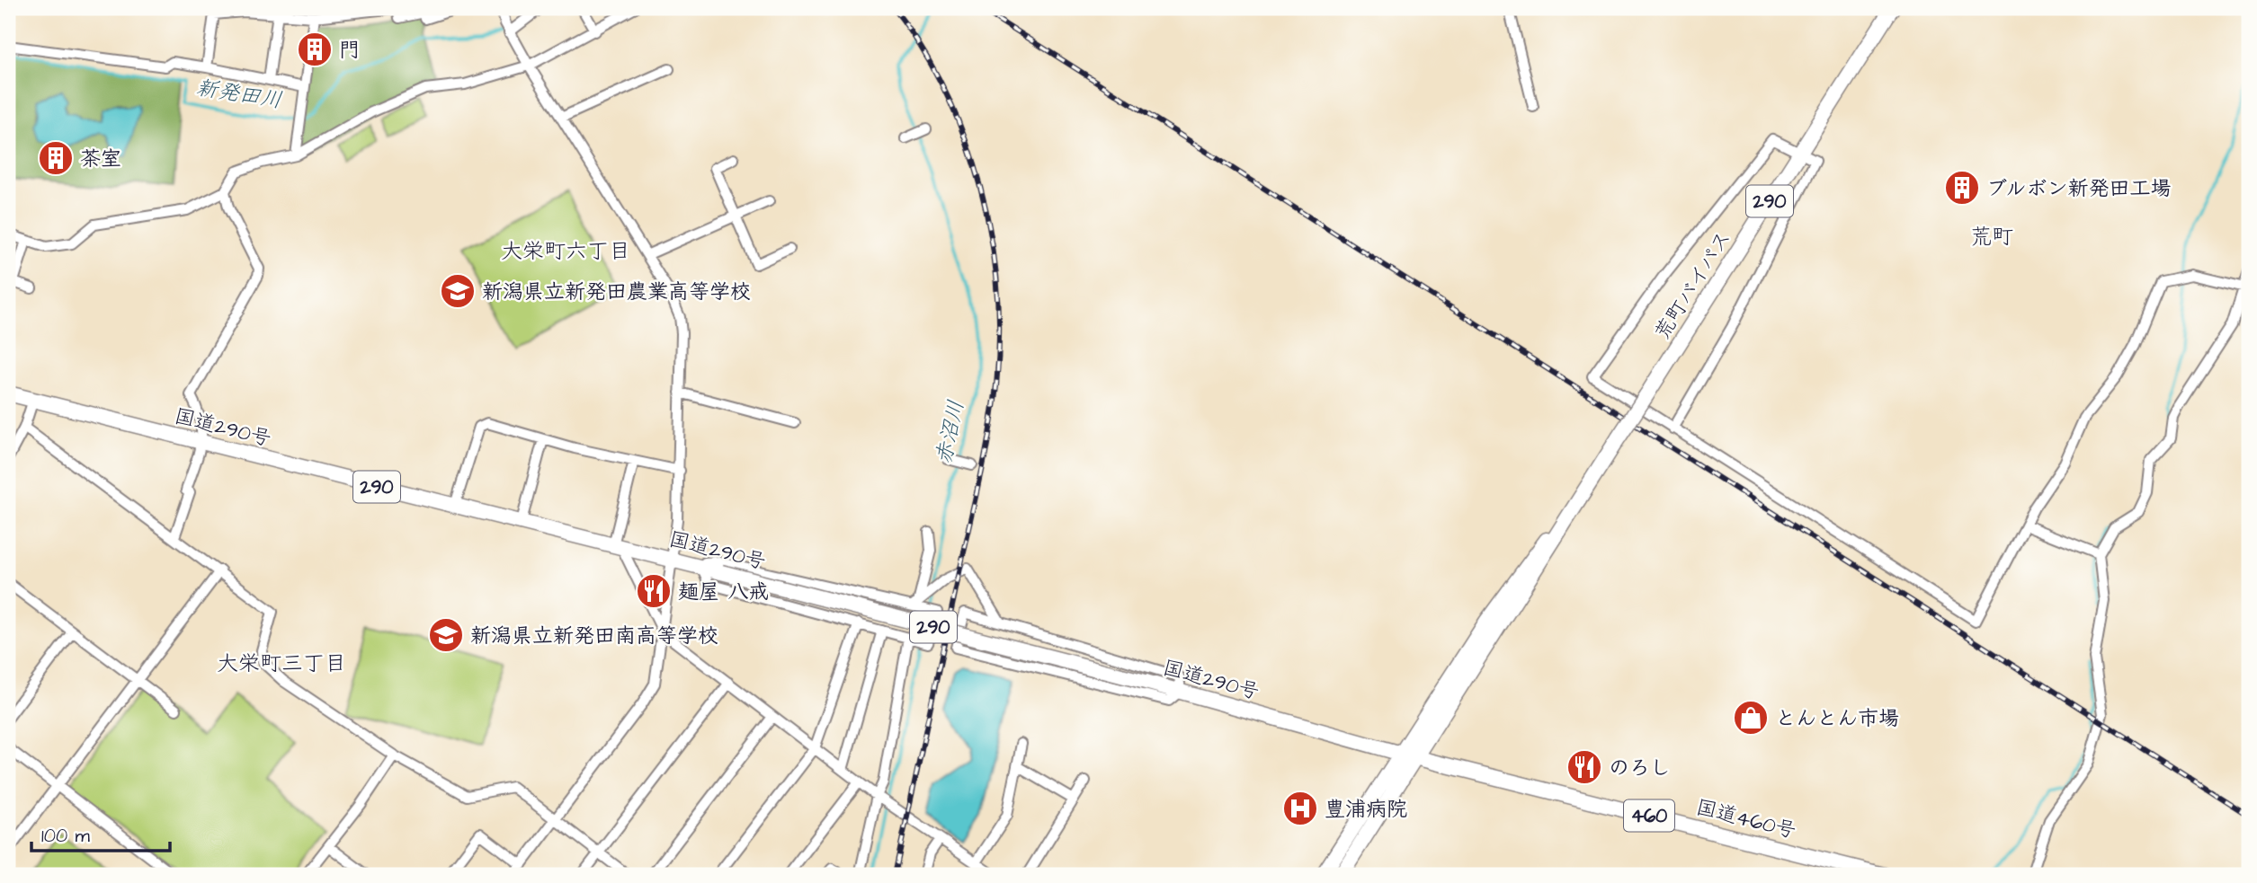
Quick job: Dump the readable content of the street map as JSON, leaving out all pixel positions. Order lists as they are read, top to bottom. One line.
{"streets":{"highway":["290","荒町バイパス","国道290号","460","国道460号"]},"crossings":[["荒町バイパス","国道290号"],["荒町バイパス","国道460号"],["国道290号","国道460号"]],"districts":["荒町","大栄町六丁目","大栄町三丁目"],"water":["新発田川","赤沼川"],"places":{"building":["門","茶室","ブルボン新発田工場"],"school or university":["新潟県立新発田農業高等学校","新潟県立新発田南高等学校"],"restaurant":["麺屋 八戒","のろし"],"shop":["とんとん市場"],"hospital":["豊浦病院"]},"scale_bar":"100 m"}
